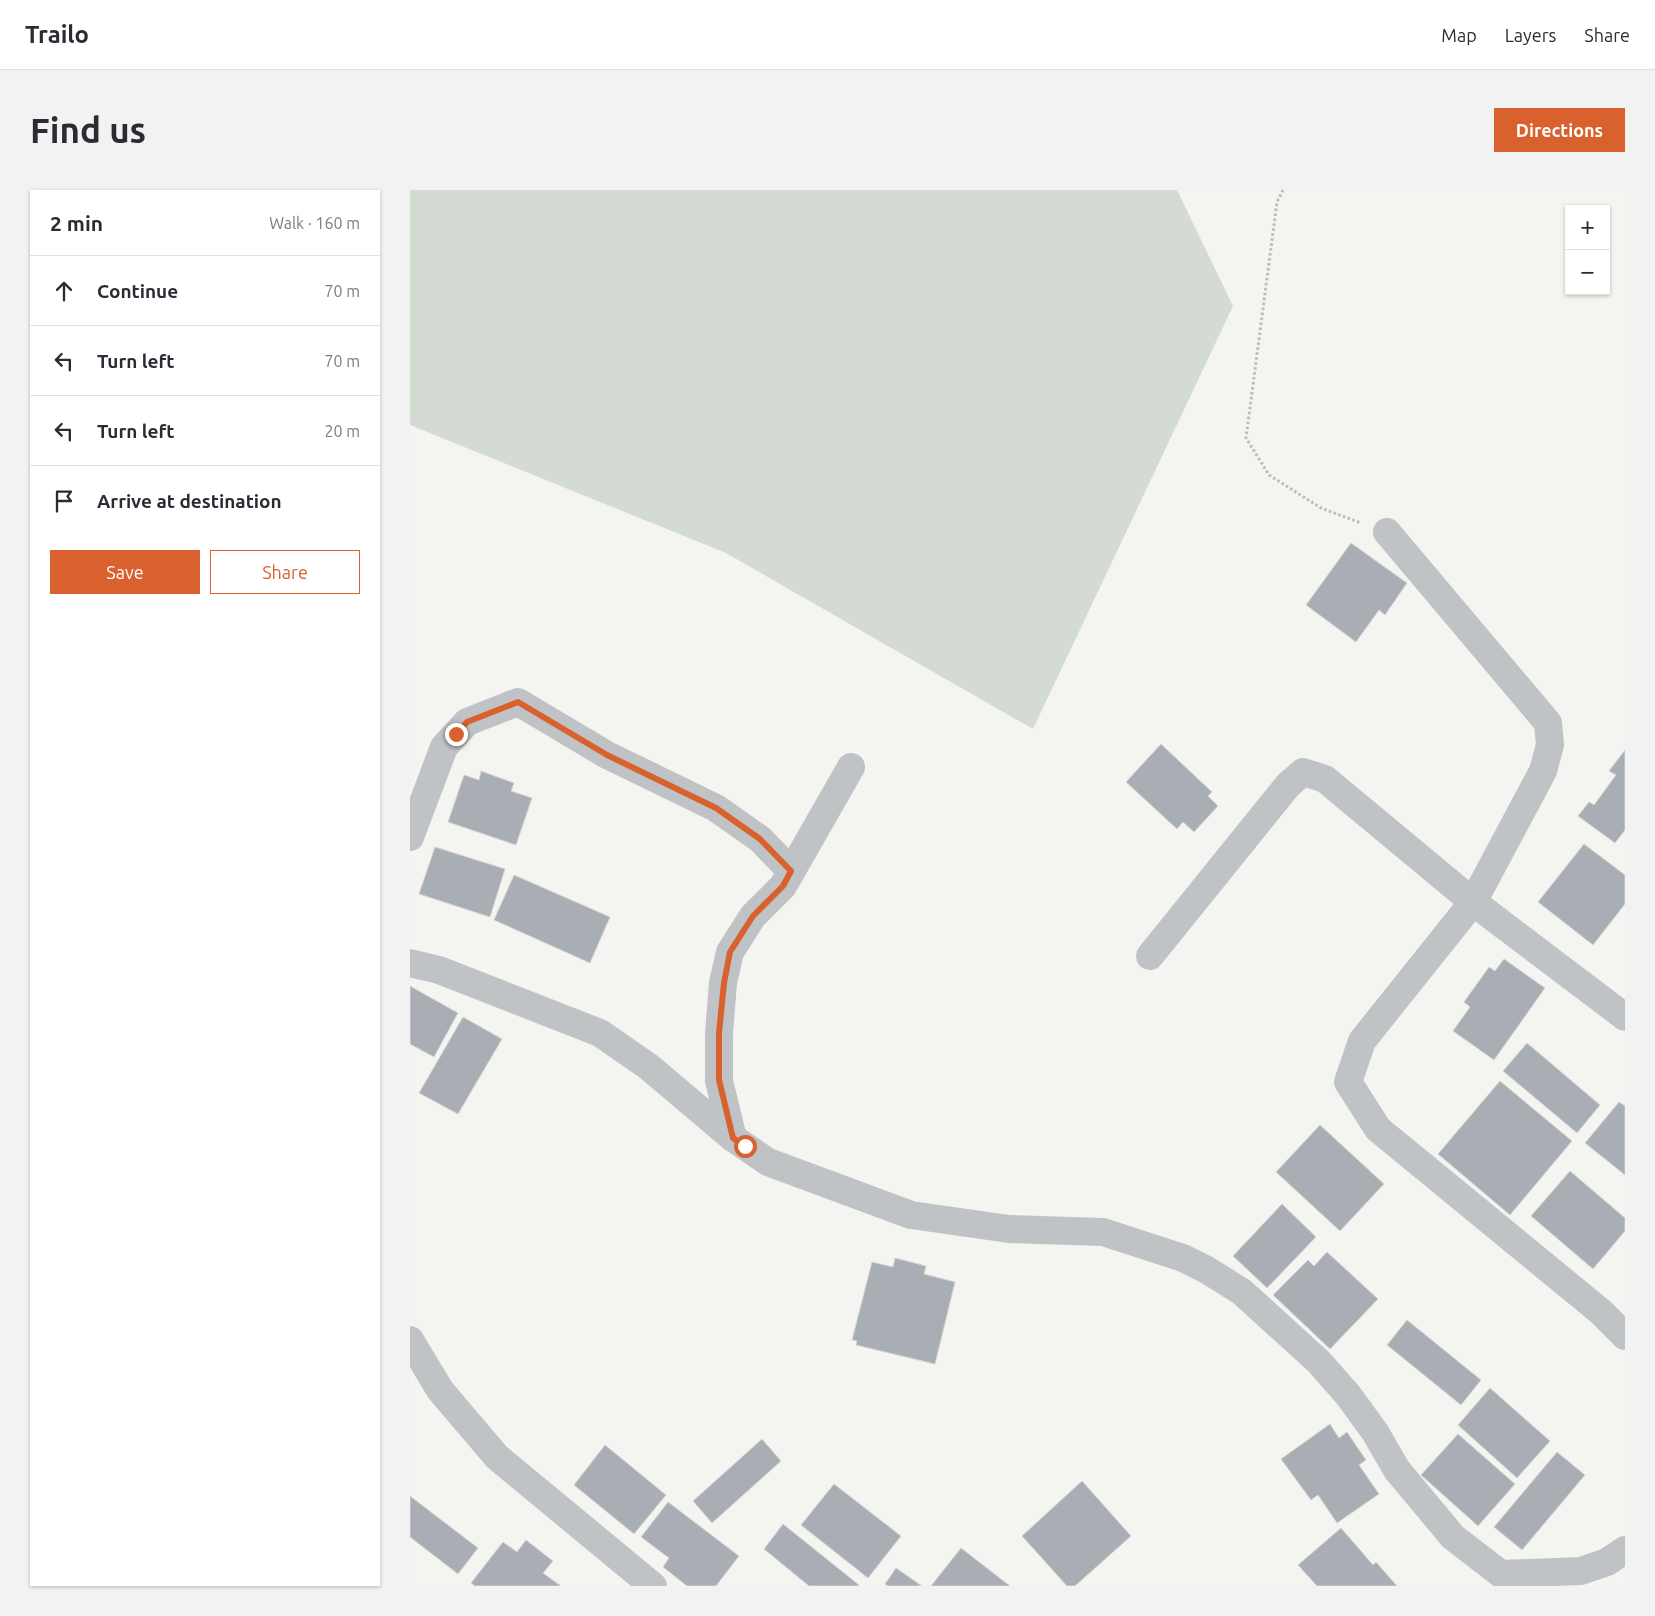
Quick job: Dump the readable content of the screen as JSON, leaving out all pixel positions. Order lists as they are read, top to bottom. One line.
{"page":{"header":"Trailo","nav":["Map","Layers","Share"],"buttons":["Directions",["Save","Share"]],"title":"Find us","heading":["2 min","Walk · 160 m"],"map_buttons":["+","−"],"list":[["Continue","70 m"],["Turn left","70 m"],["Turn left","20 m"],"Arrive at destination"]}}
